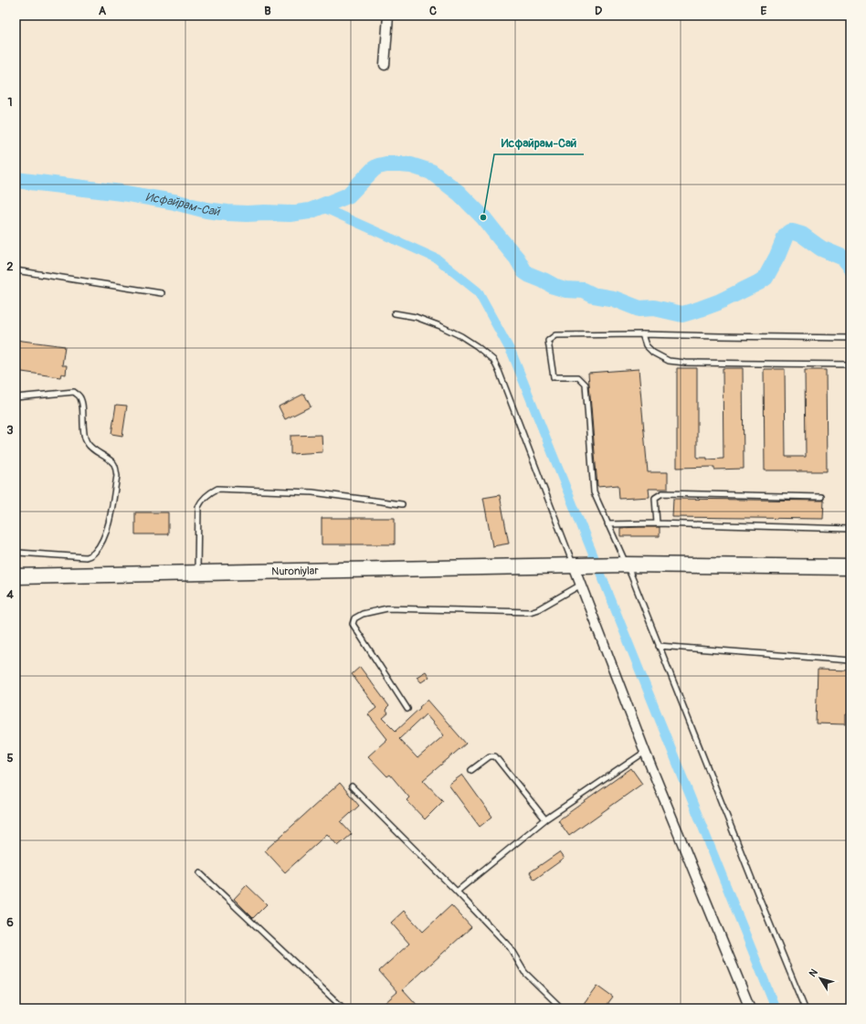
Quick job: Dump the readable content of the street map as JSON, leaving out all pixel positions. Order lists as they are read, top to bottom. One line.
{"streets":{"main road":["Nuroniylar"]},"water":["Исфайрам-Сай"],"places":["Исфайрам-Сай"],"north":"top left","grid":{"columns":["A","B","C","D","E"],"rows":["1","2","3","4","5","6"]}}
